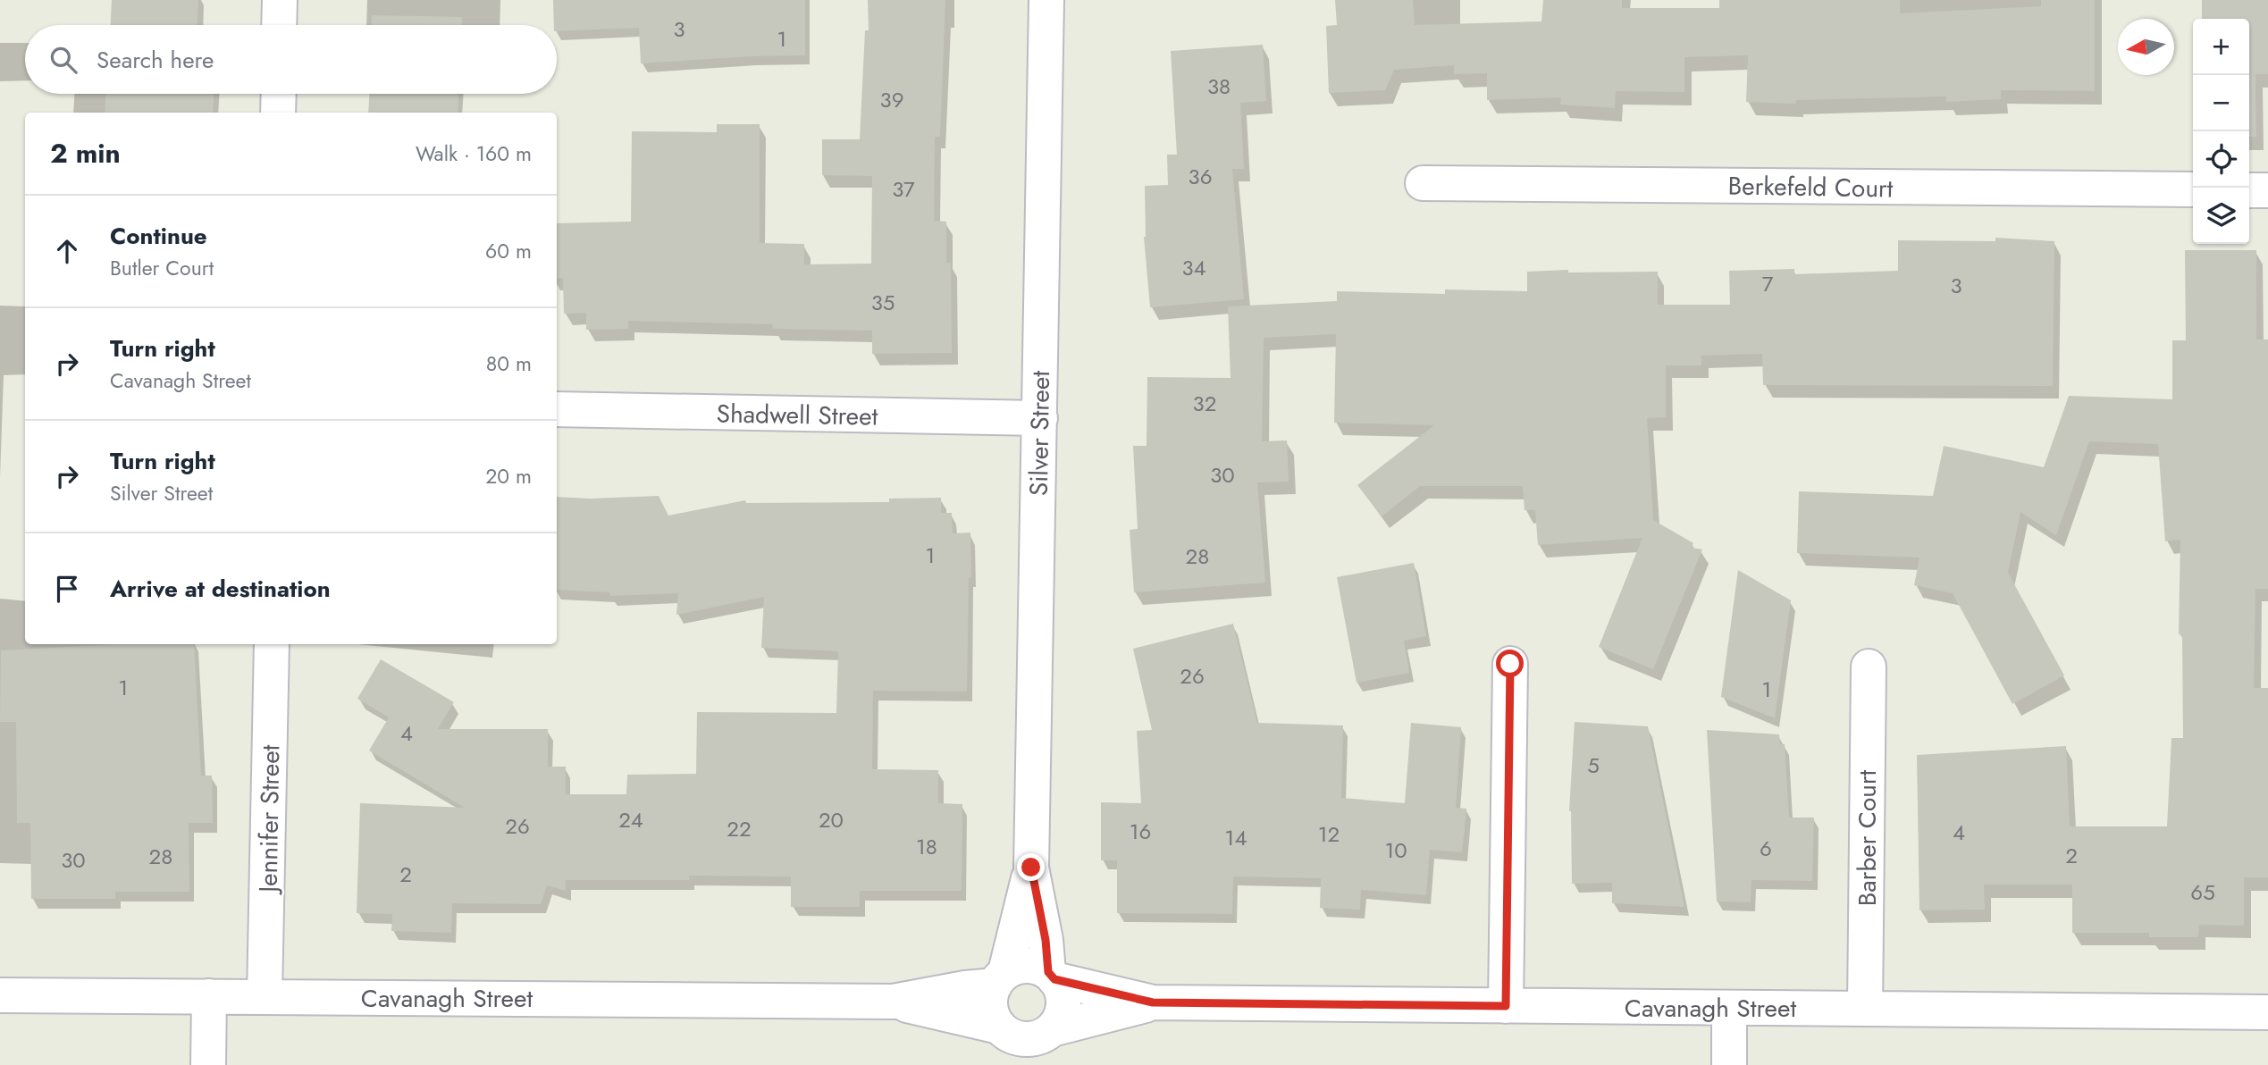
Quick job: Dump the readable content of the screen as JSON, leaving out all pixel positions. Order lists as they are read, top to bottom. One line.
{"streets":{"street":["Berkefeld Court","Shadwell Street","Silver Street","Jennifer Street","Barber Court","Cavanagh Street"]},"crossings":[["Shadwell Street","Silver Street"],["Silver Street","Cavanagh Street"],["Jennifer Street","Cavanagh Street"],["Barber Court","Cavanagh Street"]],"house_numbers":["3","1","38","39","36","37","34","7","3","35","32","30","1","28","26","1","1","4","5","24","20","26","22","16","4","12","14","18","6","10","2","28","30","2","65"],"north":"left","page":{"map_buttons":["+","−"],"search":"Search here","heading":["2 min","Walk · 160 m"],"list":[["Continue","Butler Court","60 m"],["Turn right","Cavanagh Street","80 m"],["Turn right","Silver Street","20 m"],"Arrive at destination"]}}
